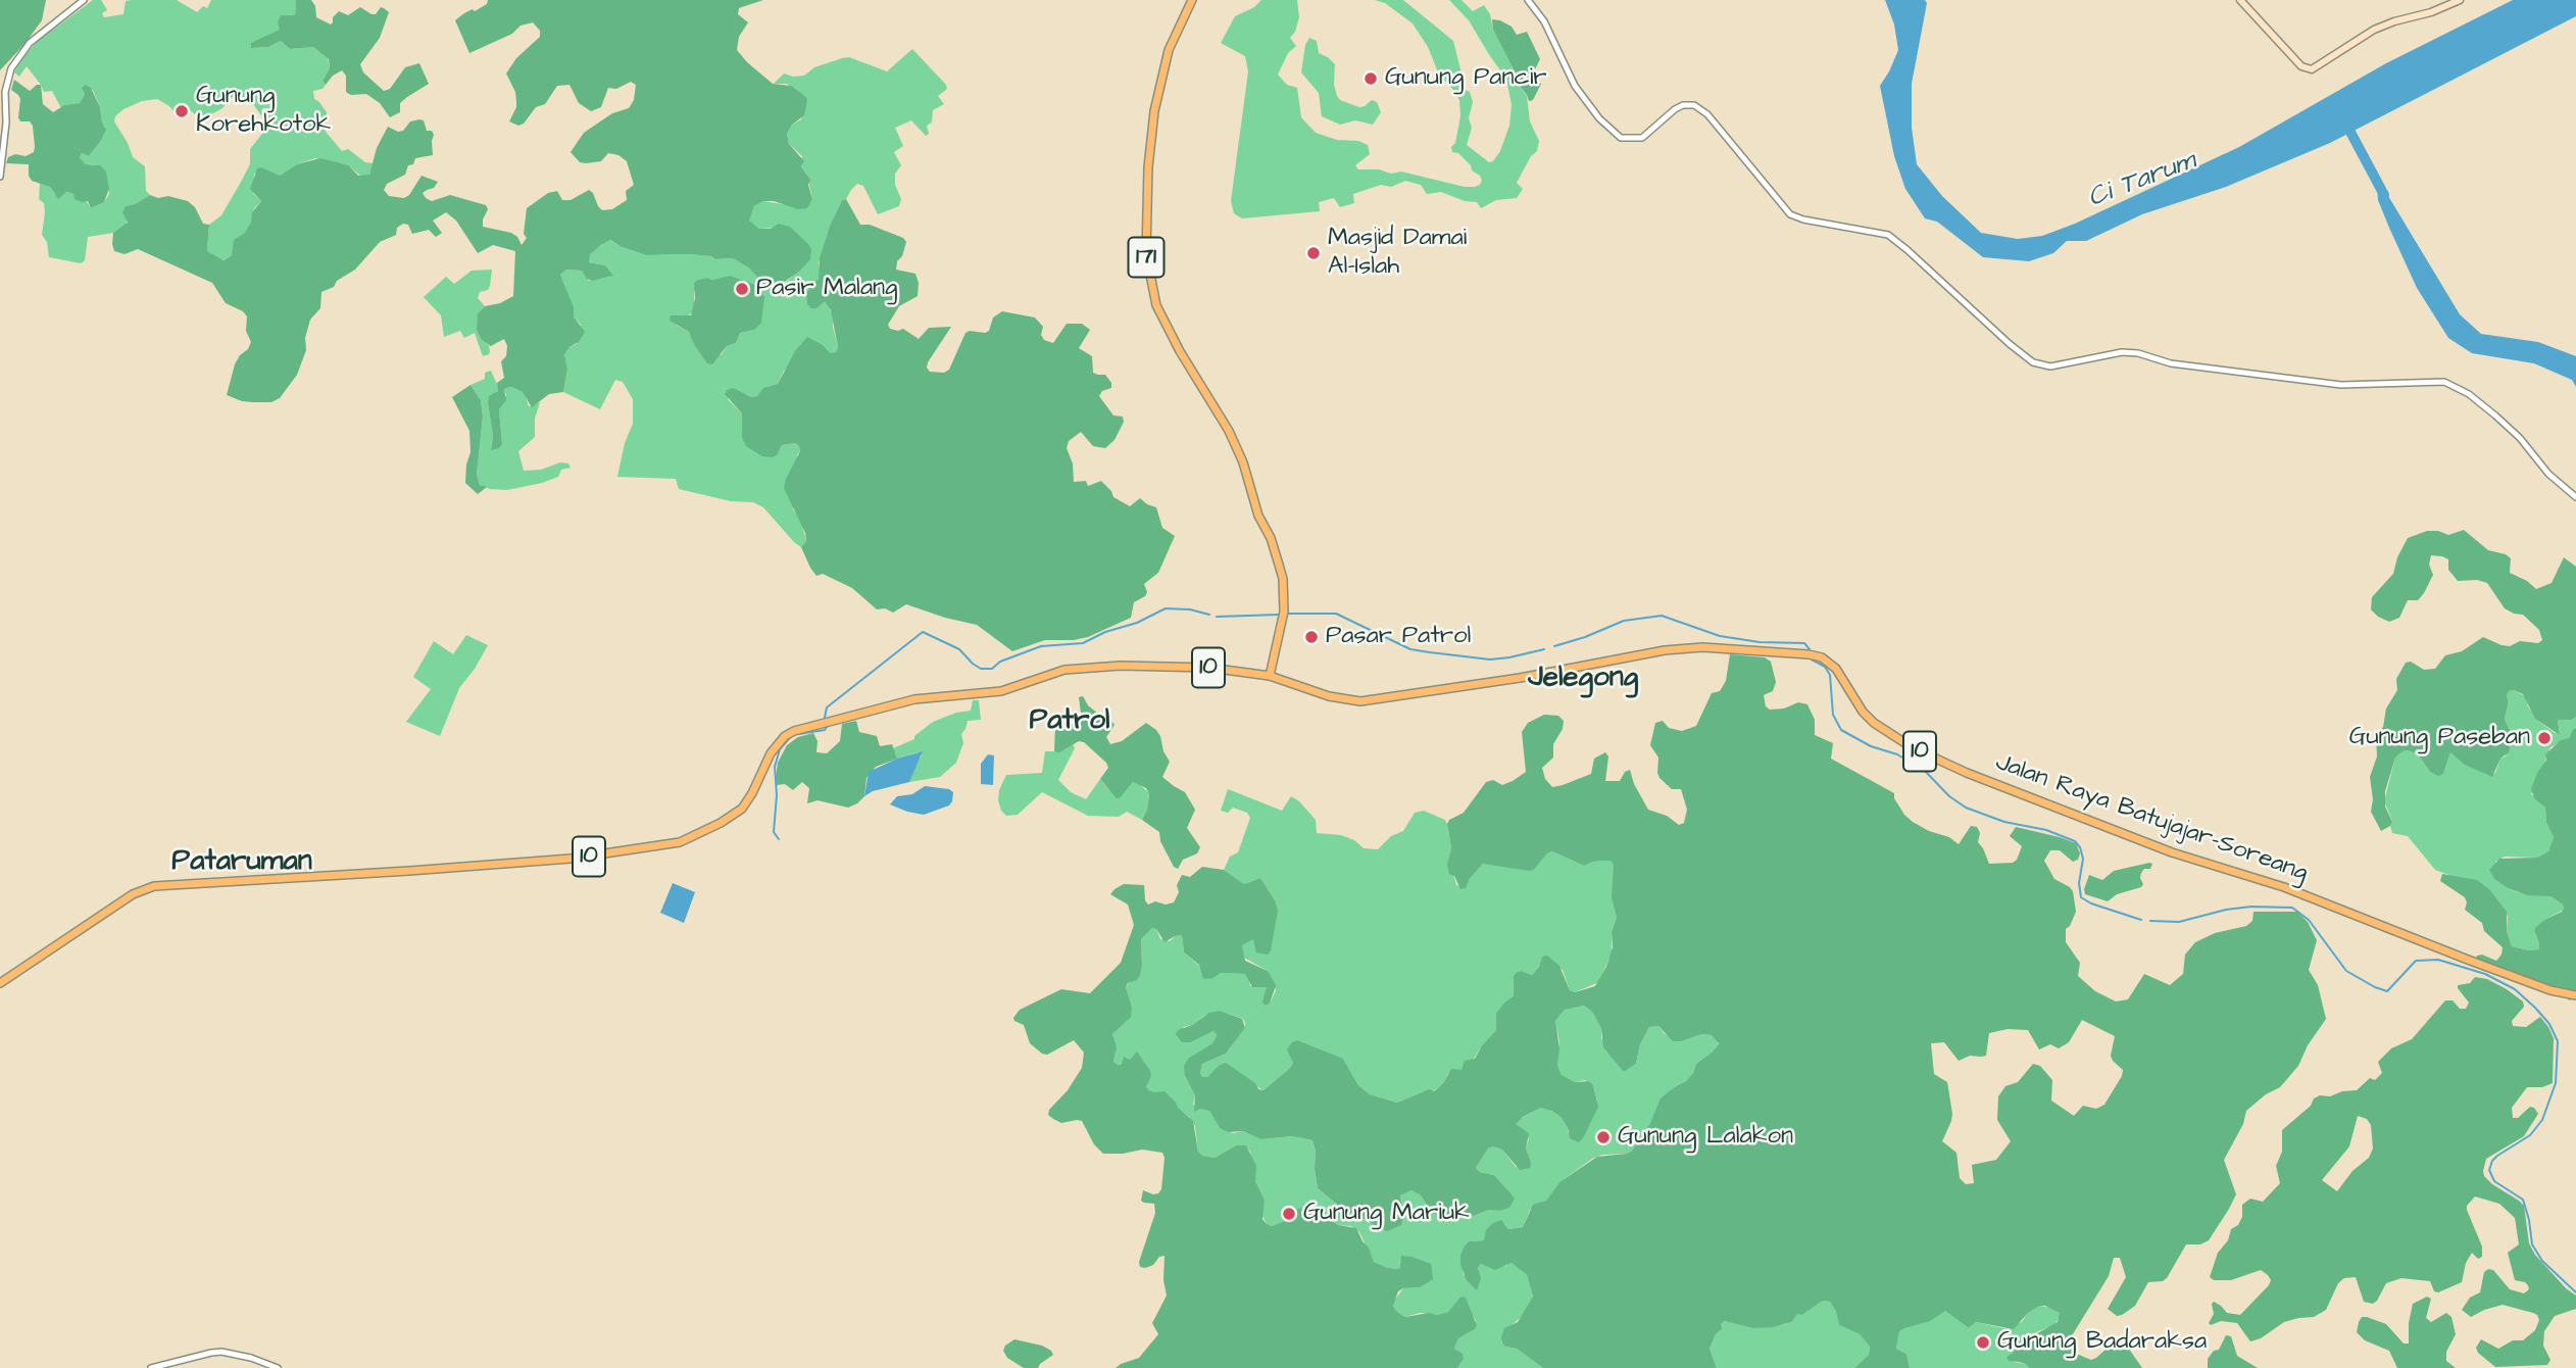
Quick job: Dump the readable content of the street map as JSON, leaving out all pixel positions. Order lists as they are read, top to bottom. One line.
{"streets":{"main road":["171","10","Jalan Raya Batujajar-Soreang"]},"crossings":[["171","Jalan Raya Batujajar-Soreang"]],"districts":["Jelegong","Patrol","Pataruman"],"water":["Ci Tarum"],"places":["Gunung Pancir","Gunung Korehkotok","Masjid Damai Al-Islah","Pasir Malang","Pasar Patrol","Gunung Paseban","Gunung Lalakon","Gunung Mariuk","Gunung Badaraksa"]}
